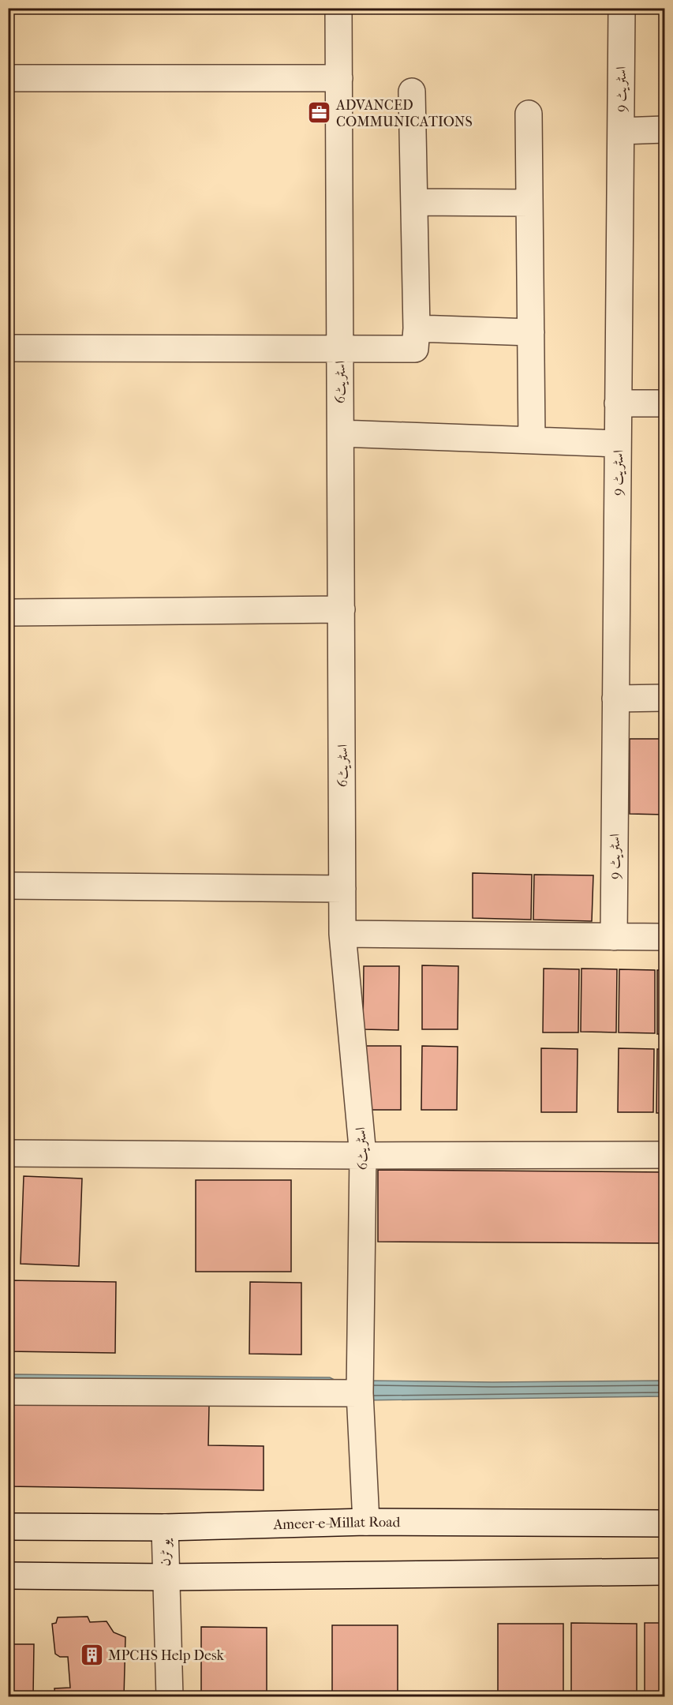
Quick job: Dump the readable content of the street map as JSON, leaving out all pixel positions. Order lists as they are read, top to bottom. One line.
{"streets":{"street":["اسٹریٹ 9","اسٹریٹ6","Ameer-e-Millat Road","یو ٹرن"]},"crossings":[["اسٹریٹ6","Ameer-e-Millat Road"],["Ameer-e-Millat Road","یو ٹرن"]],"places":{"office":["ADVANCED COMMUNICATIONS"],"building":["MPCHS Help Desk"]}}
